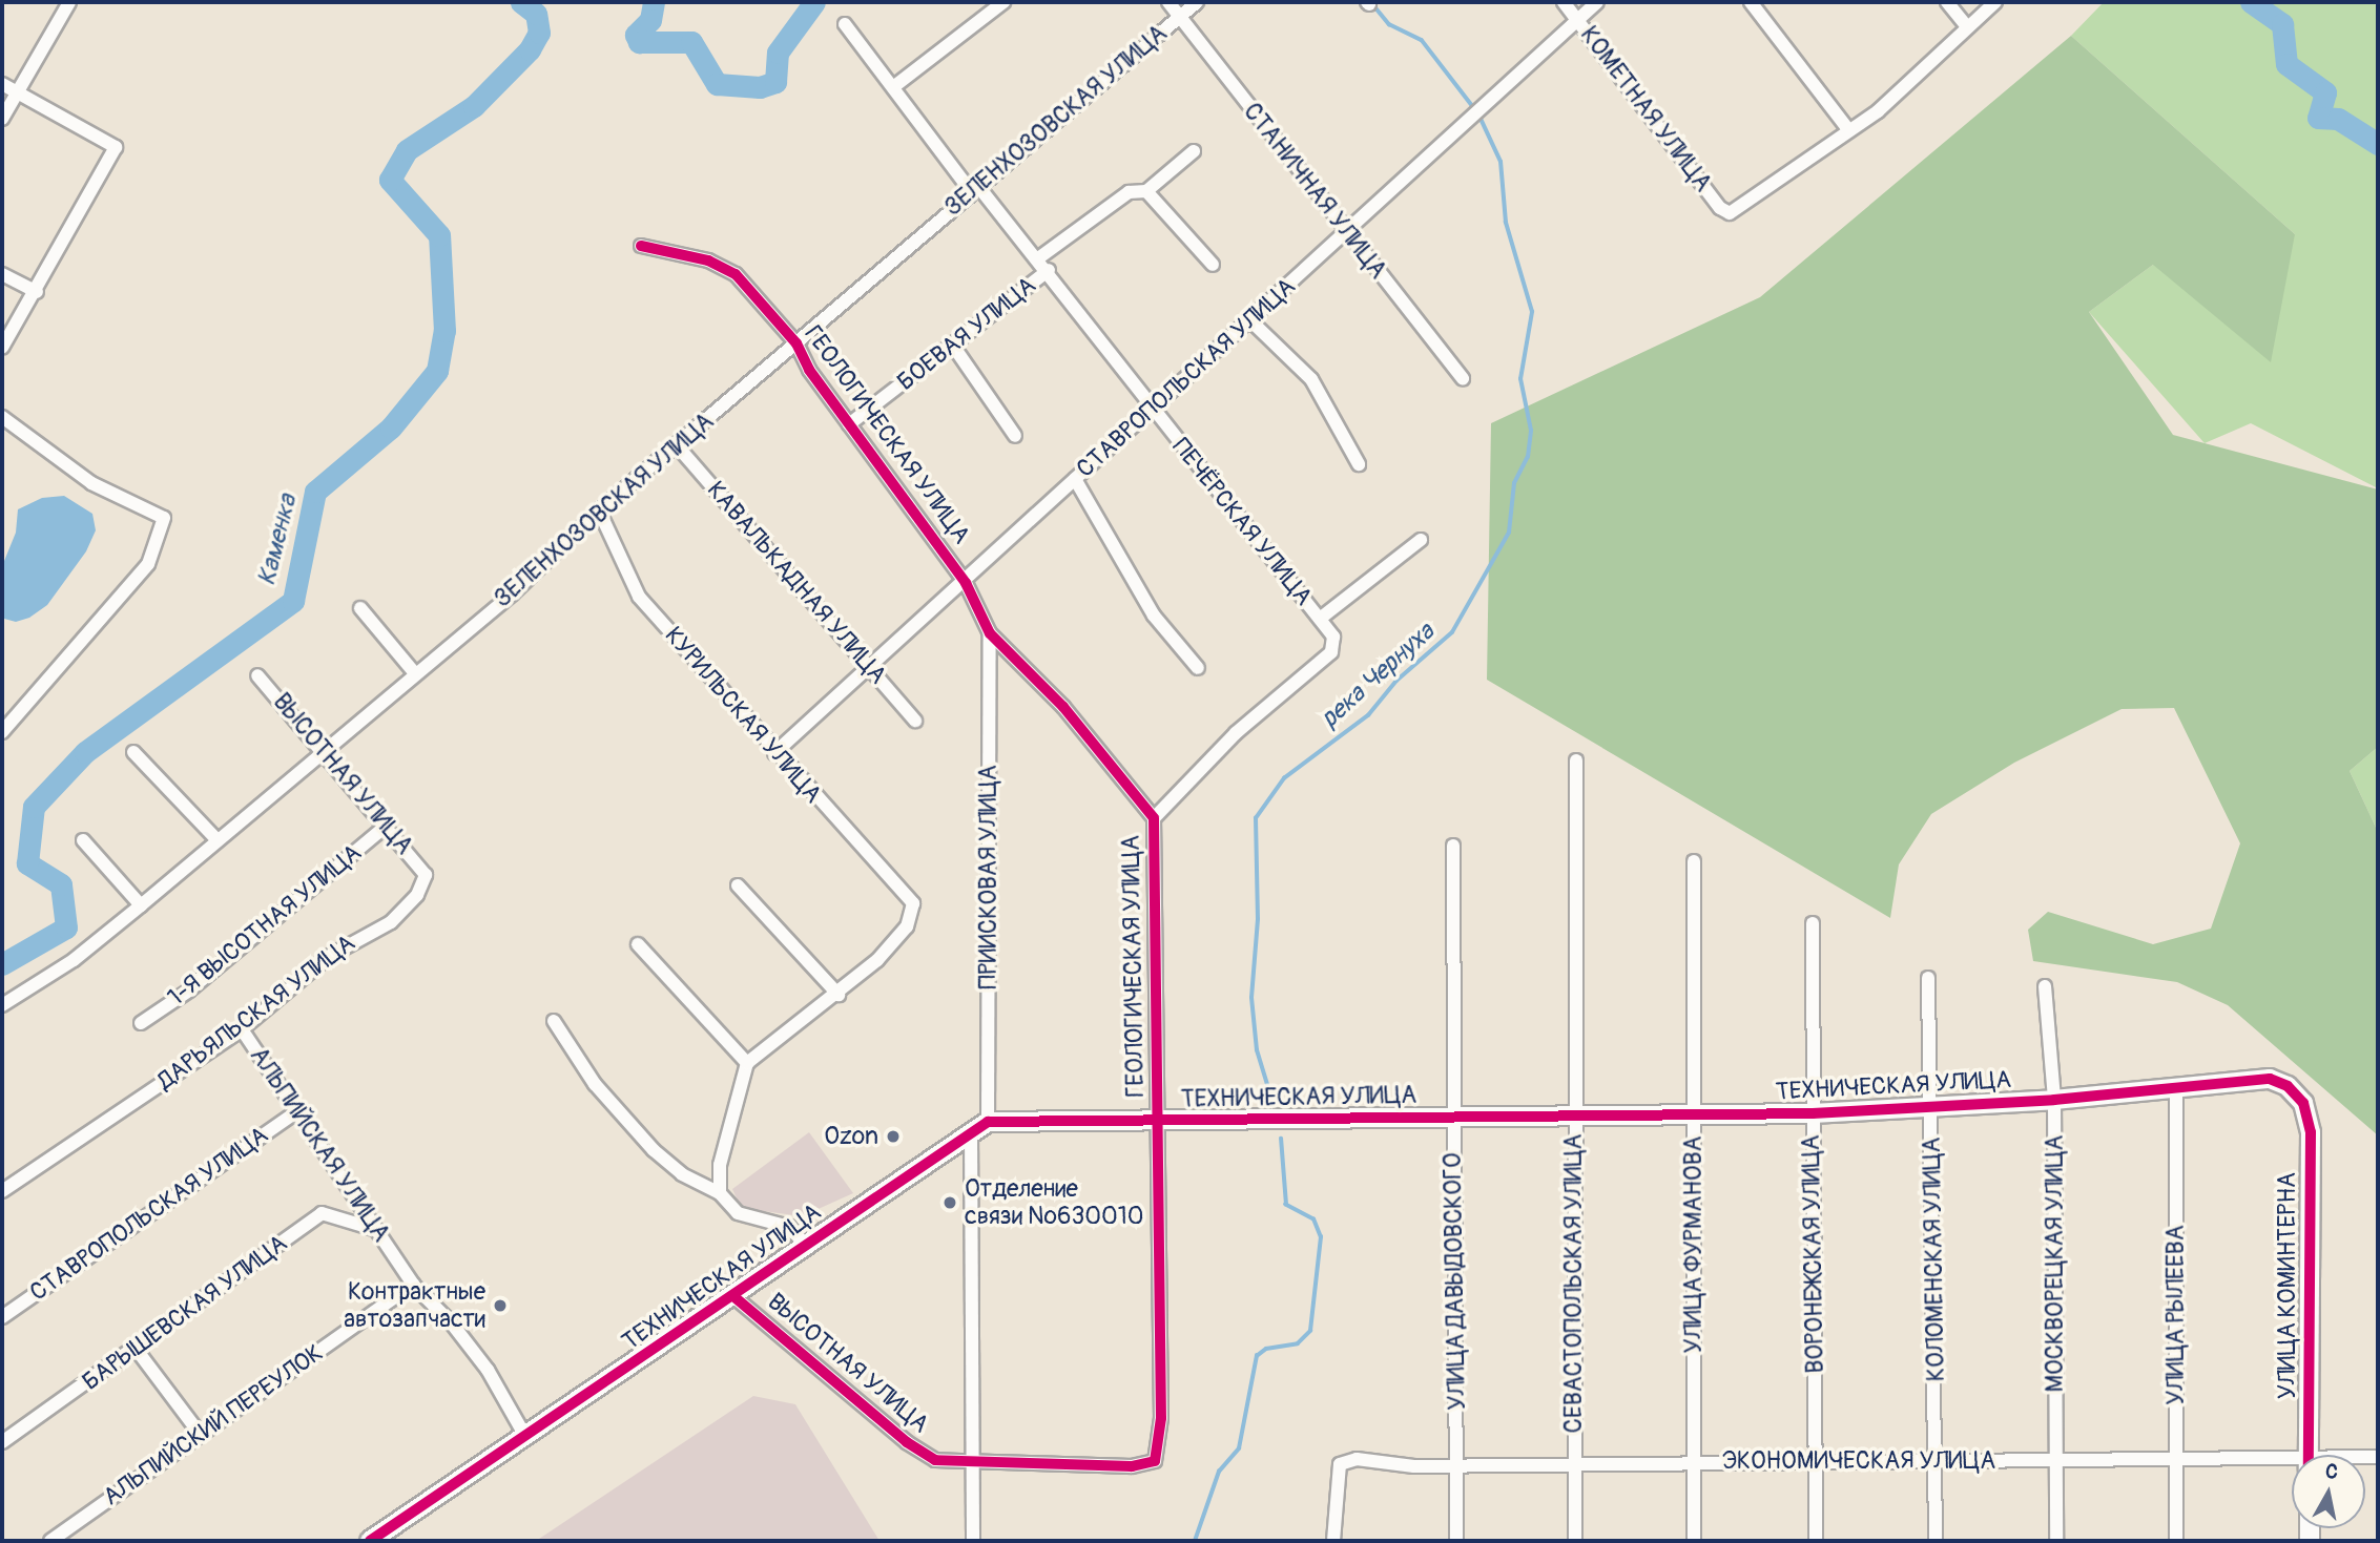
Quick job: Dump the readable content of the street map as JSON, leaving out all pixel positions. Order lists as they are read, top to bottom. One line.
{"streets":{"street":["КОМЕТНАЯ УЛИЦА","ЗЕЛЕНХОЗОВСКАЯ УЛИЦА","СТАНИЧНАЯ УЛИЦА","БОЕВАЯ УЛИЦА","СТАВРОПОЛЬСКАЯ УЛИЦА","ГЕОЛОГИЧЕСКАЯ УЛИЦА","ПЕЧЁРСКАЯ УЛИЦА","КАВАЛЬКАДНАЯ УЛИЦА","КУРИЛЬСКАЯ УЛИЦА","ВЫСОТНАЯ УЛИЦА","ПРИИСКОВАЯ УЛИЦА","1-Я ВЫСОТНАЯ УЛИЦА","ДАРЬЯЛЬСКАЯ УЛИЦА","ТЕХНИЧЕСКАЯ УЛИЦА","АЛЬПИЙСКАЯ УЛИЦА","УЛИЦА ФУРМАНОВА","ВОРОНЕЖСКАЯ УЛИЦА","КОЛОМЕНСКАЯ УЛИЦА","МОСКВОРЕЦКАЯ УЛИЦА","УЛИЦА ДАВЫДОВСКОГО","СЕВАСТОПОЛЬСКАЯ УЛИЦА","УЛИЦА КОМИНТЕРНА","БАРЫШЕВСКАЯ УЛИЦА","УЛИЦА РЫЛЕЕВА","АЛЬПИЙСКИЙ ПЕРЕУЛОК","ЭКОНОМИЧЕСКАЯ УЛИЦА"]},"crossings":[["КОМЕТНАЯ УЛИЦА","СТАВРОПОЛЬСКАЯ УЛИЦА"],["ЗЕЛЕНХОЗОВСКАЯ УЛИЦА","СТАНИЧНАЯ УЛИЦА"],["ЗЕЛЕНХОЗОВСКАЯ УЛИЦА","ГЕОЛОГИЧЕСКАЯ УЛИЦА"],["ЗЕЛЕНХОЗОВСКАЯ УЛИЦА","ПЕЧЁРСКАЯ УЛИЦА"],["ЗЕЛЕНХОЗОВСКАЯ УЛИЦА","КАВАЛЬКАДНАЯ УЛИЦА"],["ЗЕЛЕНХОЗОВСКАЯ УЛИЦА","КУРИЛЬСКАЯ УЛИЦА"],["ЗЕЛЕНХОЗОВСКАЯ УЛИЦА","ВЫСОТНАЯ УЛИЦА"],["СТАНИЧНАЯ УЛИЦА","СТАВРОПОЛЬСКАЯ УЛИЦА"],["БОЕВАЯ УЛИЦА","ГЕОЛОГИЧЕСКАЯ УЛИЦА"],["БОЕВАЯ УЛИЦА","ПЕЧЁРСКАЯ УЛИЦА"],["СТАВРОПОЛЬСКАЯ УЛИЦА","ГЕОЛОГИЧЕСКАЯ УЛИЦА"],["СТАВРОПОЛЬСКАЯ УЛИЦА","ПЕЧЁРСКАЯ УЛИЦА"],["СТАВРОПОЛЬСКАЯ УЛИЦА","КАВАЛЬКАДНАЯ УЛИЦА"],["СТАВРОПОЛЬСКАЯ УЛИЦА","КУРИЛЬСКАЯ УЛИЦА"],["СТАВРОПОЛЬСКАЯ УЛИЦА","АЛЬПИЙСКАЯ УЛИЦА"],["ГЕОЛОГИЧЕСКАЯ УЛИЦА","ПЕЧЁРСКАЯ УЛИЦА"],["ГЕОЛОГИЧЕСКАЯ УЛИЦА","ВЫСОТНАЯ УЛИЦА"],["ГЕОЛОГИЧЕСКАЯ УЛИЦА","ПРИИСКОВАЯ УЛИЦА"],["ГЕОЛОГИЧЕСКАЯ УЛИЦА","ТЕХНИЧЕСКАЯ УЛИЦА"],["ВЫСОТНАЯ УЛИЦА","ПРИИСКОВАЯ УЛИЦА"],["ВЫСОТНАЯ УЛИЦА","1-Я ВЫСОТНАЯ УЛИЦА"],["ВЫСОТНАЯ УЛИЦА","ДАРЬЯЛЬСКАЯ УЛИЦА"],["ВЫСОТНАЯ УЛИЦА","ТЕХНИЧЕСКАЯ УЛИЦА"],["ПРИИСКОВАЯ УЛИЦА","ТЕХНИЧЕСКАЯ УЛИЦА"],["ДАРЬЯЛЬСКАЯ УЛИЦА","АЛЬПИЙСКАЯ УЛИЦА"],["ТЕХНИЧЕСКАЯ УЛИЦА","АЛЬПИЙСКАЯ УЛИЦА"],["ТЕХНИЧЕСКАЯ УЛИЦА","УЛИЦА ФУРМАНОВА"],["ТЕХНИЧЕСКАЯ УЛИЦА","ВОРОНЕЖСКАЯ УЛИЦА"],["ТЕХНИЧЕСКАЯ УЛИЦА","КОЛОМЕНСКАЯ УЛИЦА"],["ТЕХНИЧЕСКАЯ УЛИЦА","МОСКВОРЕЦКАЯ УЛИЦА"],["ТЕХНИЧЕСКАЯ УЛИЦА","УЛИЦА ДАВЫДОВСКОГО"],["ТЕХНИЧЕСКАЯ УЛИЦА","СЕВАСТОПОЛЬСКАЯ УЛИЦА"],["ТЕХНИЧЕСКАЯ УЛИЦА","УЛИЦА КОМИНТЕРНА"],["ТЕХНИЧЕСКАЯ УЛИЦА","УЛИЦА РЫЛЕЕВА"],["АЛЬПИЙСКАЯ УЛИЦА","БАРЫШЕВСКАЯ УЛИЦА"],["АЛЬПИЙСКАЯ УЛИЦА","АЛЬПИЙСКИЙ ПЕРЕУЛОК"],["УЛИЦА ФУРМАНОВА","ЭКОНОМИЧЕСКАЯ УЛИЦА"],["ВОРОНЕЖСКАЯ УЛИЦА","ЭКОНОМИЧЕСКАЯ УЛИЦА"],["КОЛОМЕНСКАЯ УЛИЦА","ЭКОНОМИЧЕСКАЯ УЛИЦА"],["МОСКВОРЕЦКАЯ УЛИЦА","ЭКОНОМИЧЕСКАЯ УЛИЦА"],["УЛИЦА ДАВЫДОВСКОГО","ЭКОНОМИЧЕСКАЯ УЛИЦА"],["СЕВАСТОПОЛЬСКАЯ УЛИЦА","ЭКОНОМИЧЕСКАЯ УЛИЦА"],["УЛИЦА РЫЛЕЕВА","ЭКОНОМИЧЕСКАЯ УЛИЦА"]],"water":["Каменка","река Чернуха"],"places":["Ozon","Отделение связи №630010","Контрактные автозапчасти"],"north":"top"}
